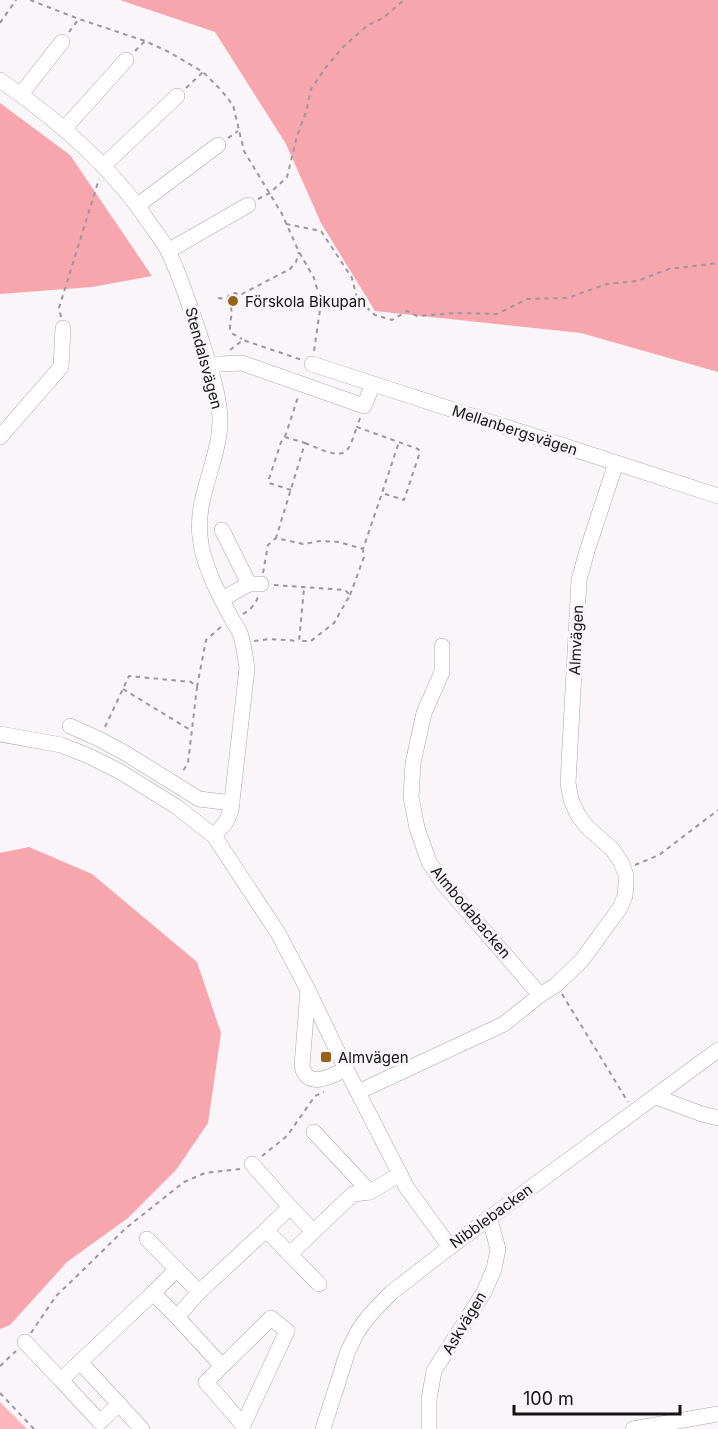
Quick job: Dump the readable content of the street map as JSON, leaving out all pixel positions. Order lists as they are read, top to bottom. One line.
{"streets":{"street":["Stendalsvägen","Mellanbergsvägen","Almvägen","Almbodabacken","Nibblebacken","Askvägen"]},"crossings":[["Mellanbergsvägen","Almvägen"],["Nibblebacken","Askvägen"]],"places":{"other":["Förskola Bikupan"],"transit":["Almvägen"]},"scale_bar":"100 m"}
